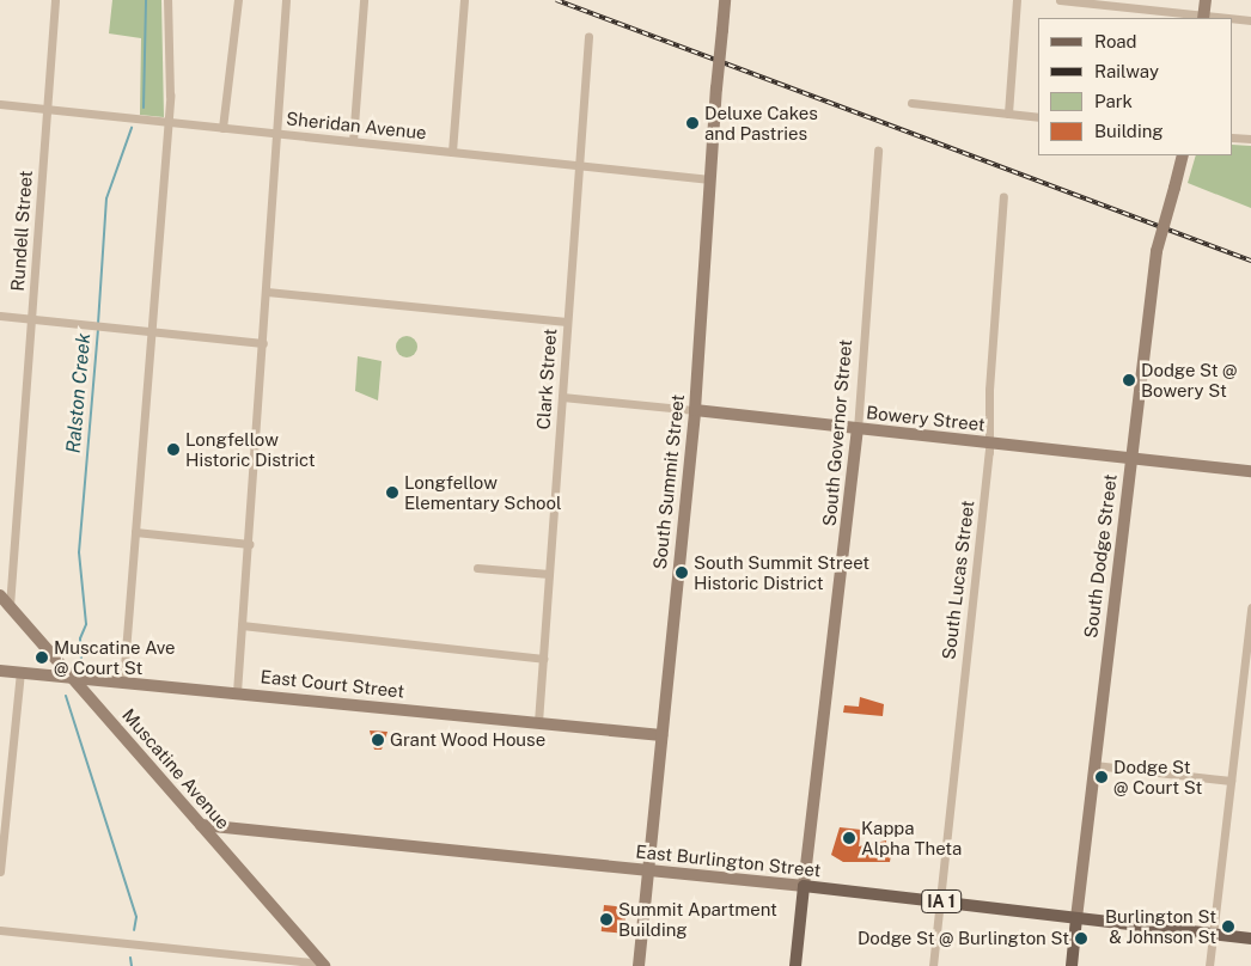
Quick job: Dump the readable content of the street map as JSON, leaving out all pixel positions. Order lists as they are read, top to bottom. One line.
{"streets":{"main road":["South Governor Street","South Dodge Street","East Burlington Street","IA 1"],"street":["Sheridan Avenue","Rundell Street","Clark Street","Bowery Street","South Summit Street","South Lucas Street","East Court Street","Muscatine Avenue"]},"crossings":[["Sheridan Avenue","Rundell Street"],["Sheridan Avenue","Clark Street"],["Sheridan Avenue","South Summit Street"],["Rundell Street","Muscatine Avenue"],["Clark Street","Bowery Street"],["Clark Street","East Court Street"],["Bowery Street","South Governor Street"],["Bowery Street","South Summit Street"],["Bowery Street","South Dodge Street"],["Bowery Street","South Lucas Street"],["South Governor Street","East Burlington Street"],["South Summit Street","East Court Street"],["South Summit Street","East Burlington Street"],["South Dodge Street","East Burlington Street"],["South Lucas Street","East Burlington Street"],["East Court Street","Muscatine Avenue"],["Muscatine Avenue","East Burlington Street"]],"water":["Ralston Creek"],"places":["Deluxe Cakes and Pastries","Dodge St @ Bowery St","Longfellow Historic District","Longfellow Elementary School","South Summit Street Historic District","Muscatine Ave @ Court St","Grant Wood House","Dodge St @ Court St","Kappa Alpha Theta","Summit Apartment Building","Burlington St & Johnson St","Dodge St @ Burlington St"],"legend":["Road","Railway","Park","Building"]}
